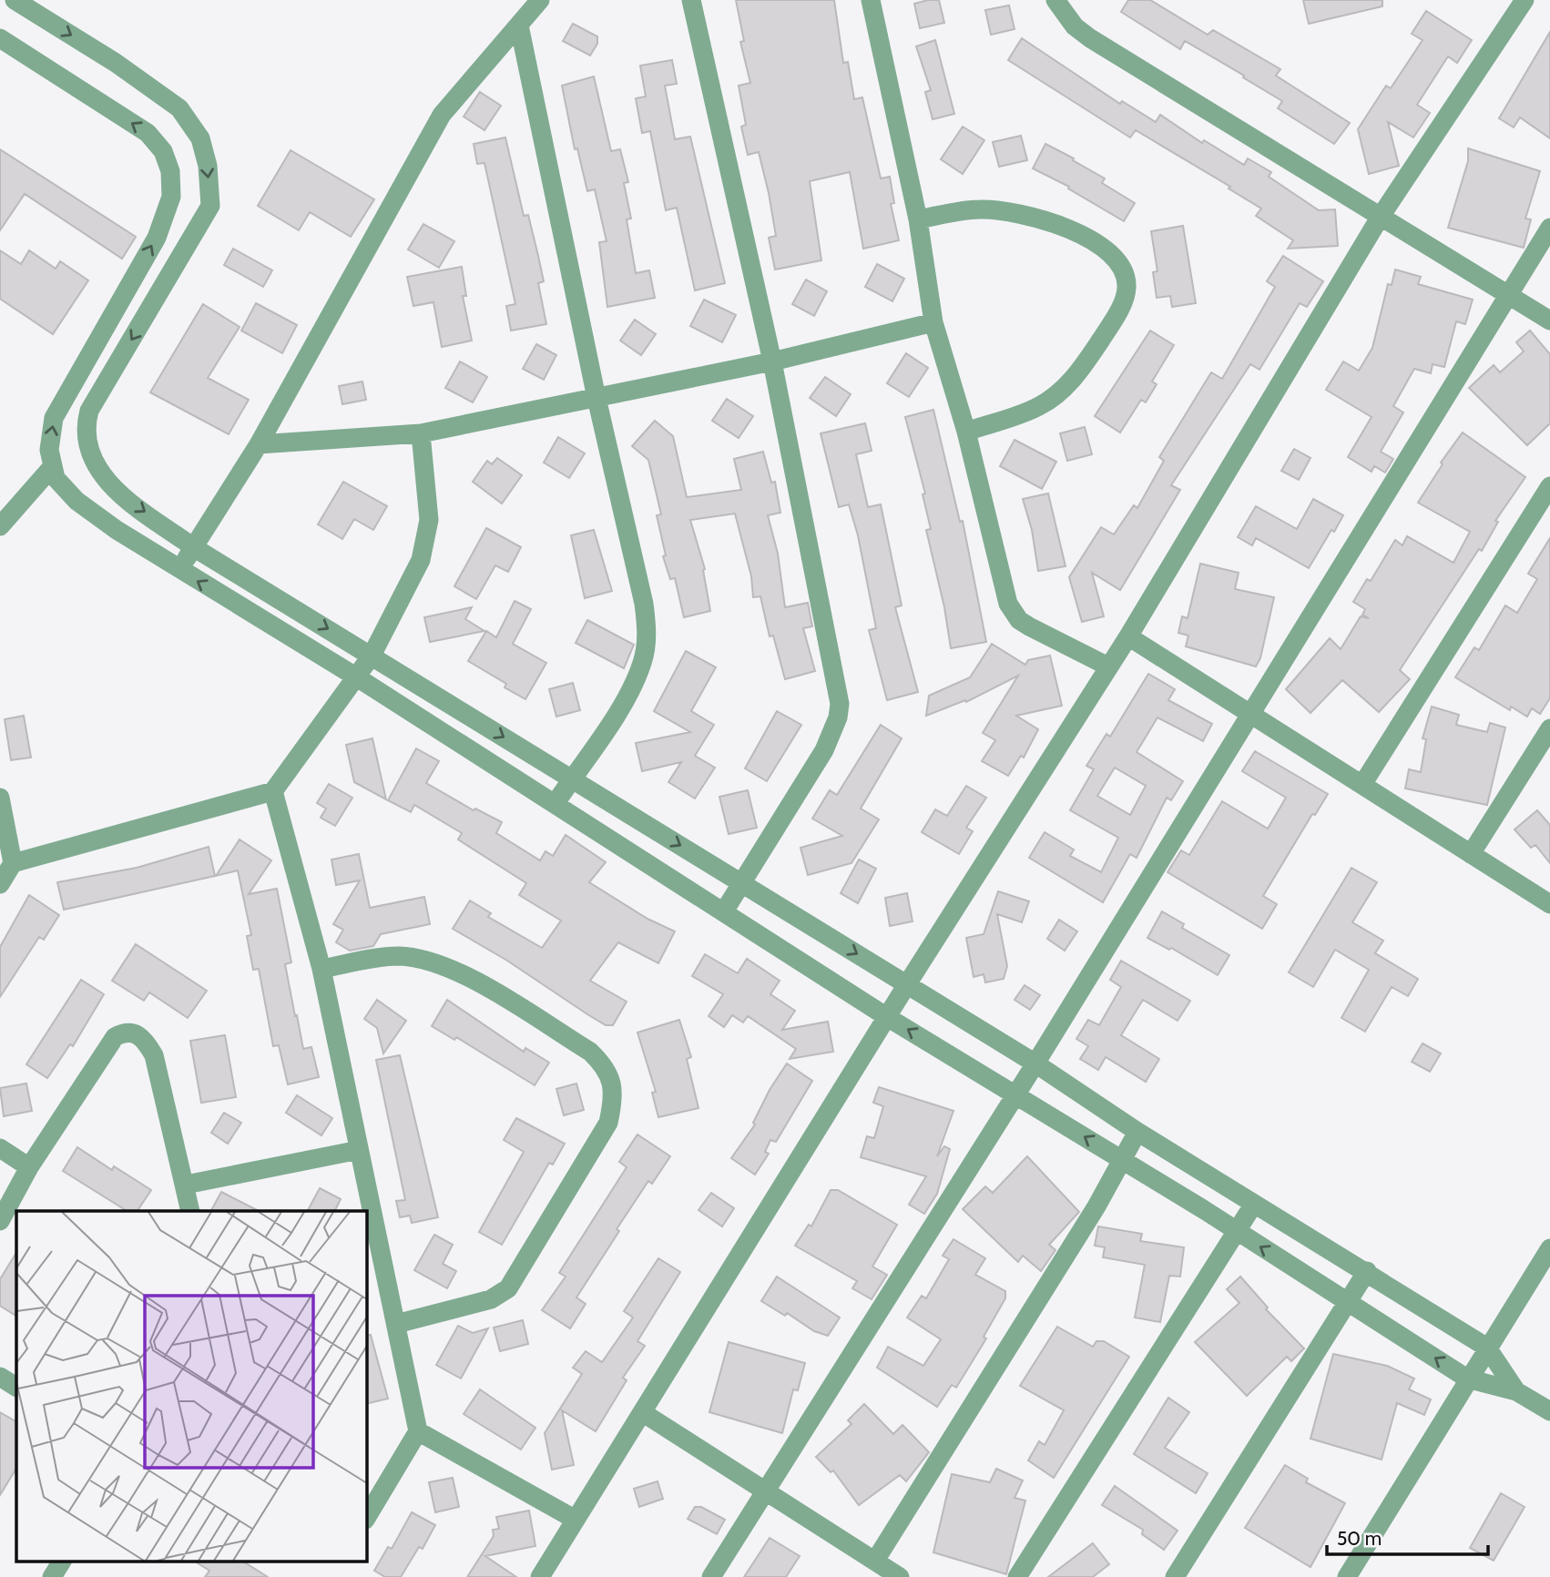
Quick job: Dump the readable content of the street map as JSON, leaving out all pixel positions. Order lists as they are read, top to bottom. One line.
{"scale_bar":"50 m"}
